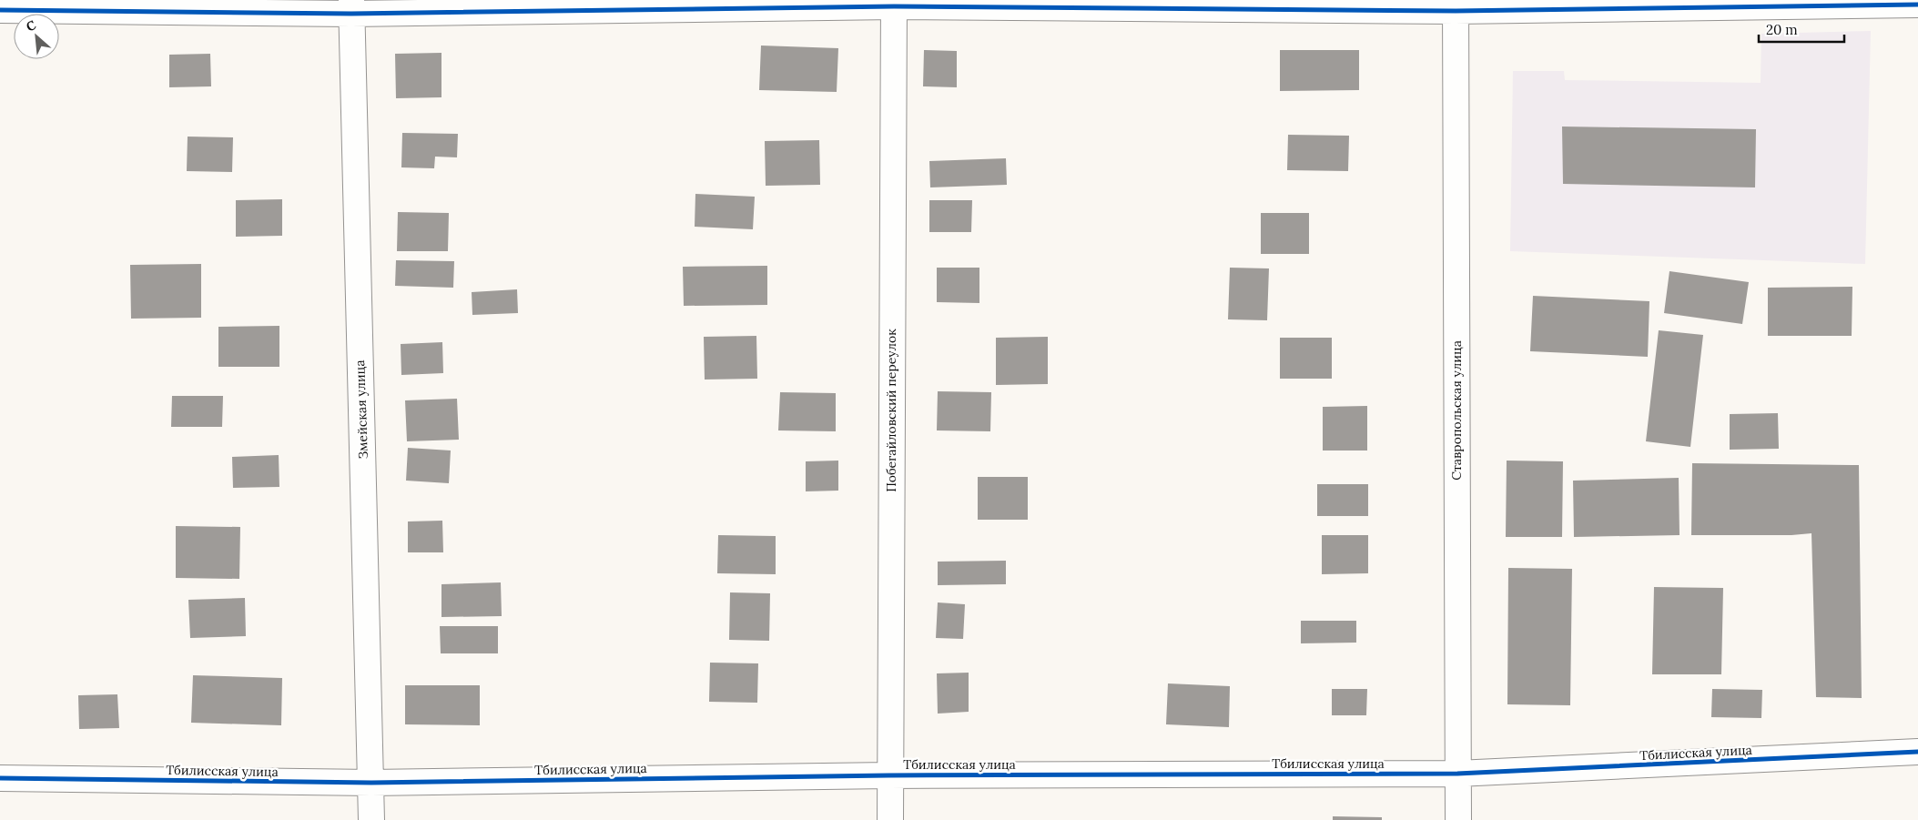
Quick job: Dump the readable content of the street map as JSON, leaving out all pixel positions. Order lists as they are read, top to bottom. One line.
{"streets":{"street":["Змейская улица","Побегайловский переулок","Ставропольская улица","Тбилисская улица"]},"crossings":[["Змейская улица","Тбилисская улица"],["Побегайловский переулок","Тбилисская улица"],["Ставропольская улица","Тбилисская улица"]],"scale_bar":"20 m","north":"top left"}
